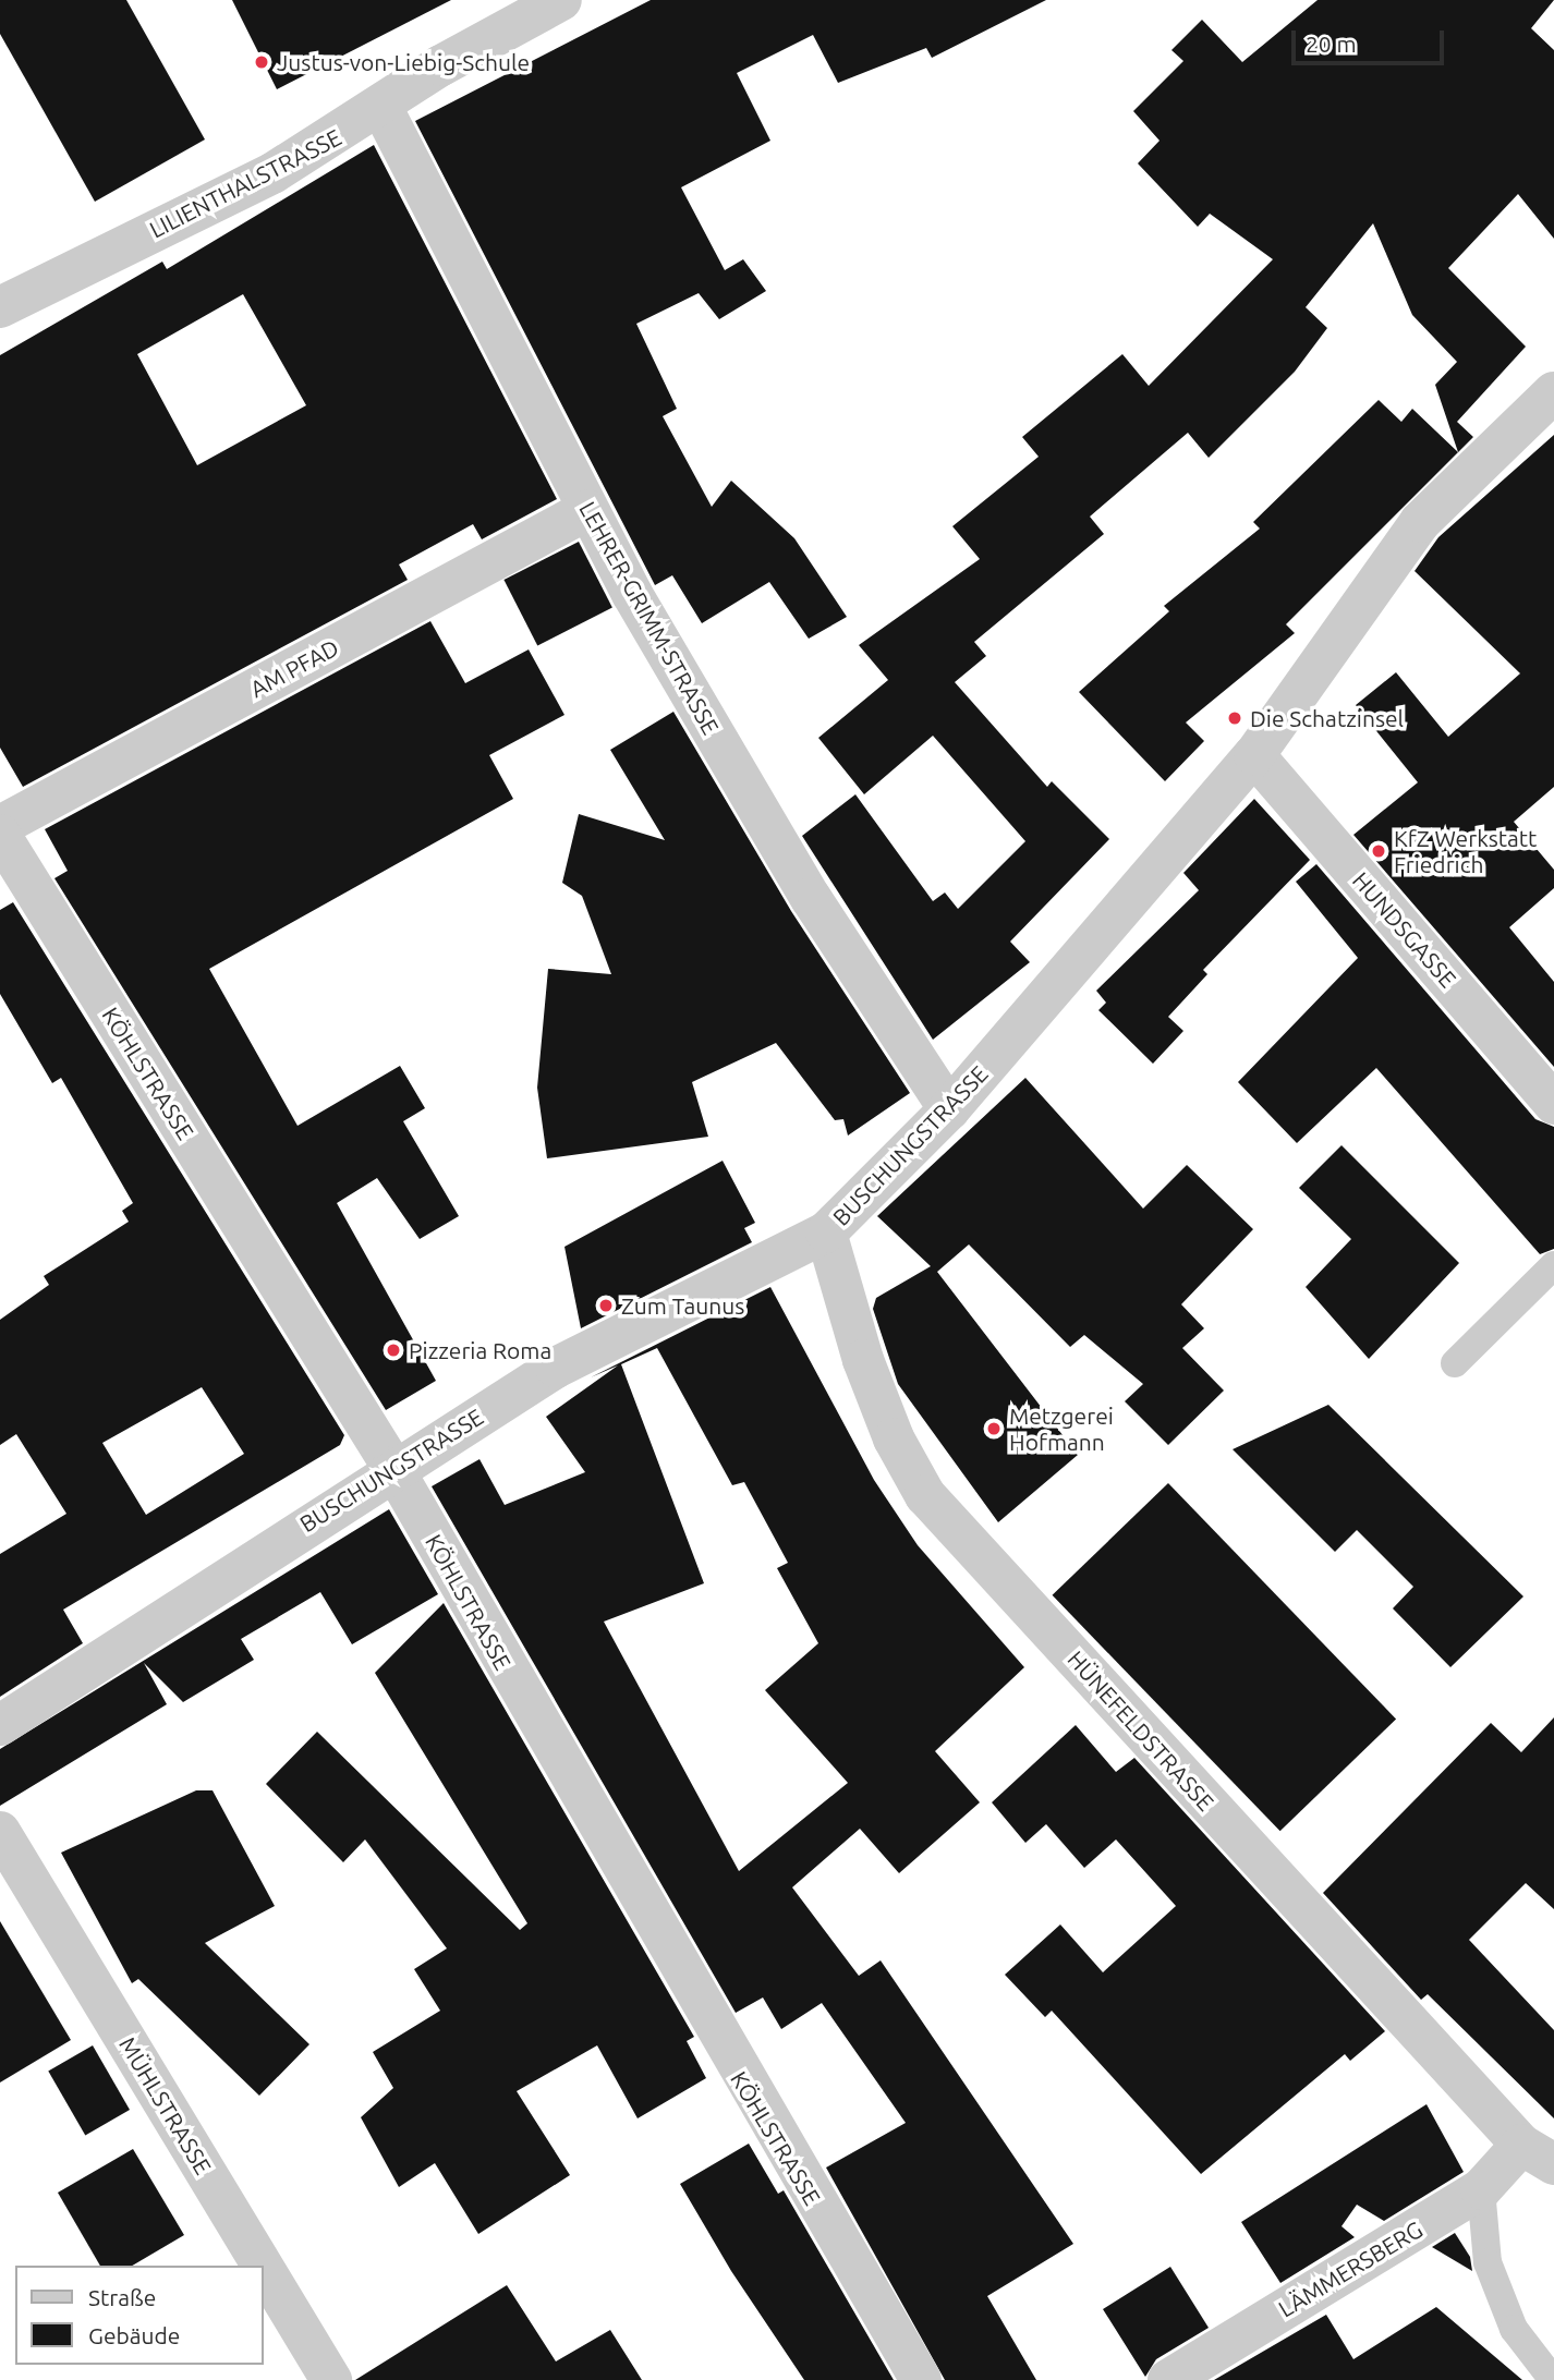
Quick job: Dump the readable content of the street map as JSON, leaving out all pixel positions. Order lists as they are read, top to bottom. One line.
{"streets":{"street":["LILIENTHALSTRASSE","LEHRER-GRIMM-STRASSE","AM PFAD","HUNDSGASSE","KÖHLSTRASSE","BUSCHUNGSTRASSE","HÜNEFELDSTRASSE","MÜHLSTRASSE","LÄMMERSBERG"]},"crossings":[["LILIENTHALSTRASSE","LEHRER-GRIMM-STRASSE"],["LEHRER-GRIMM-STRASSE","AM PFAD"],["LEHRER-GRIMM-STRASSE","BUSCHUNGSTRASSE"],["HUNDSGASSE","BUSCHUNGSTRASSE"],["KÖHLSTRASSE","BUSCHUNGSTRASSE"],["BUSCHUNGSTRASSE","HÜNEFELDSTRASSE"],["HÜNEFELDSTRASSE","LÄMMERSBERG"]],"places":["Justus-von-Liebig-Schule","Die Schatzinsel","KfZ Werkstatt Friedrich","Zum Taunus","Pizzeria Roma","Metzgerei Hofmann"],"legend":["Straße","Gebäude"],"scale_bar":"20 m"}
